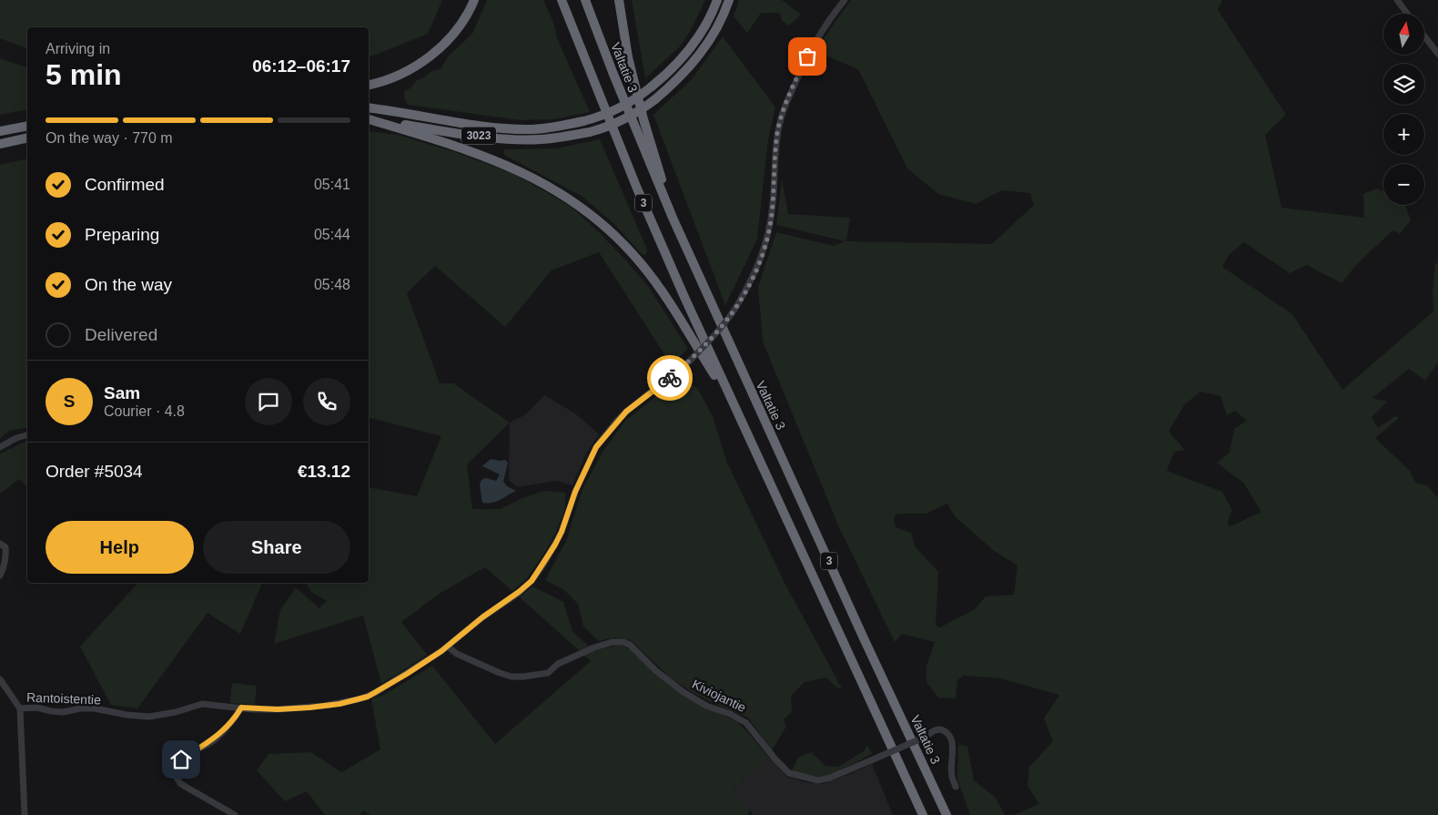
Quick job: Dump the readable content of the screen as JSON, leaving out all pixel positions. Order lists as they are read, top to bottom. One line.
{"streets":{"highway":["Valtatie 3","3023","3"],"street":["Kiviojantie","Rantoistentie"]},"crossings":[["Kiviojantie","Rantoistentie"]],"north":"top","page":{"map_buttons":["+","−"],"heading":["5 min","Arriving in","06:12–06:17"],"panel":["Sam","Courier · 4.8","Order #5034","€13.12"],"bar":"On the way · 770 m","list":[["Confirmed","05:41"],["Preparing","05:44"],["On the way","05:48"],"Delivered"],"round":"S","buttons":["Help","Share"]}}
